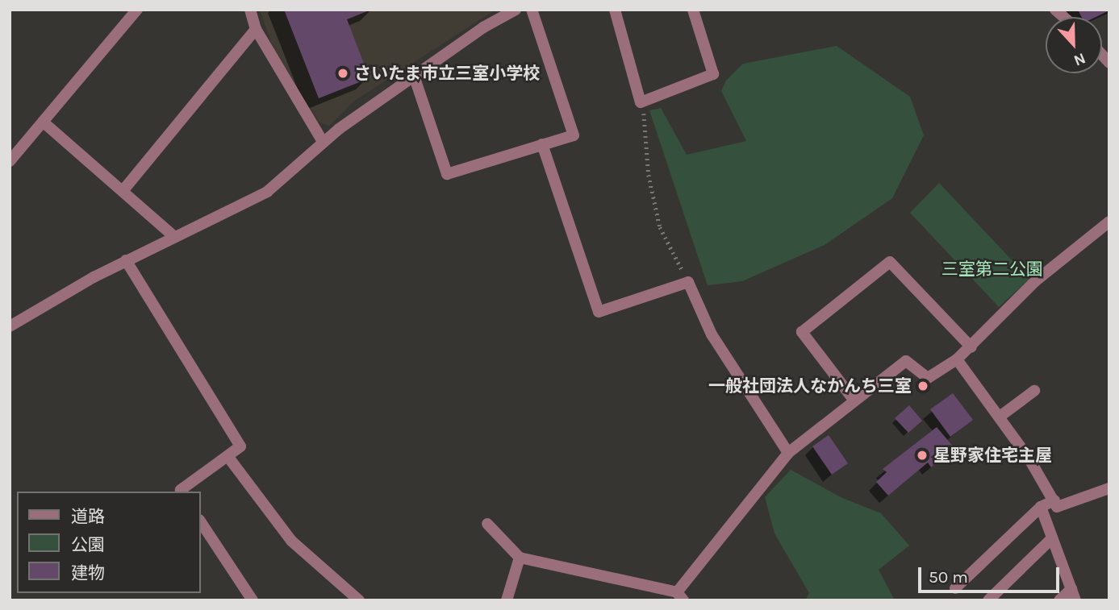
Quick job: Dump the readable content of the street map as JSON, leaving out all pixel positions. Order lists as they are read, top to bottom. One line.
{"parks":["三室第二公園"],"places":["さいたま市立三室小学校","一般社団法人なかんち三室","星野家住宅主屋"],"legend":["道路","公園","建物"],"scale_bar":"50 m","north":"bottom"}
